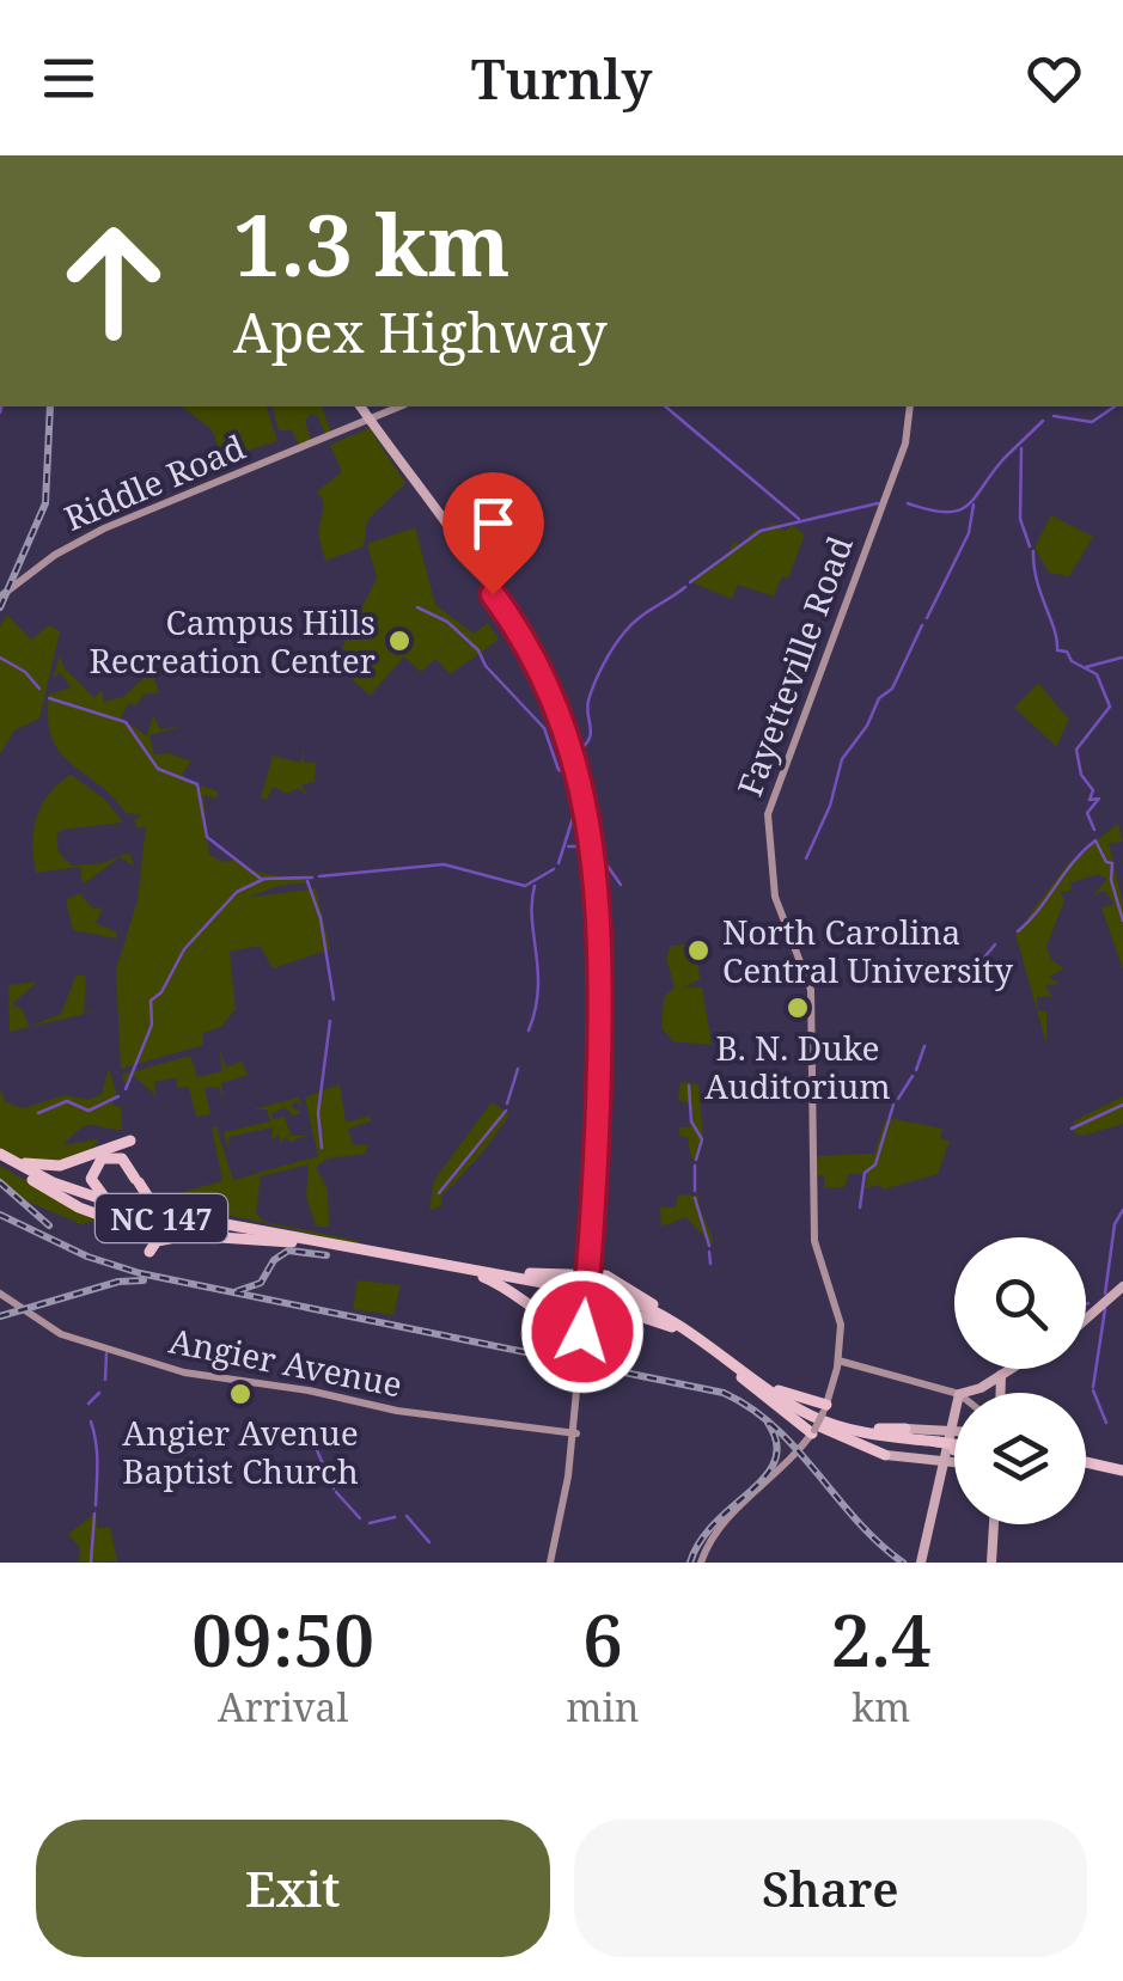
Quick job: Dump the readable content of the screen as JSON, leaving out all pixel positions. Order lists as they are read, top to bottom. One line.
{"streets":{"highway":["NC 147"],"main road":["Riddle Road","Fayetteville Road","Angier Avenue"]},"crossings":[["Fayetteville Road","NC 147"]],"places":["Campus Hills Recreation Center","North Carolina Central University","B. N. Duke Auditorium","Angier Avenue Baptist Church"],"page":{"header":"Turnly","turn":["1.3 km","Apex Highway"],"eta":["09:50","Arrival","6","min","2.4","km"],"buttons":["Exit","Share"]}}
